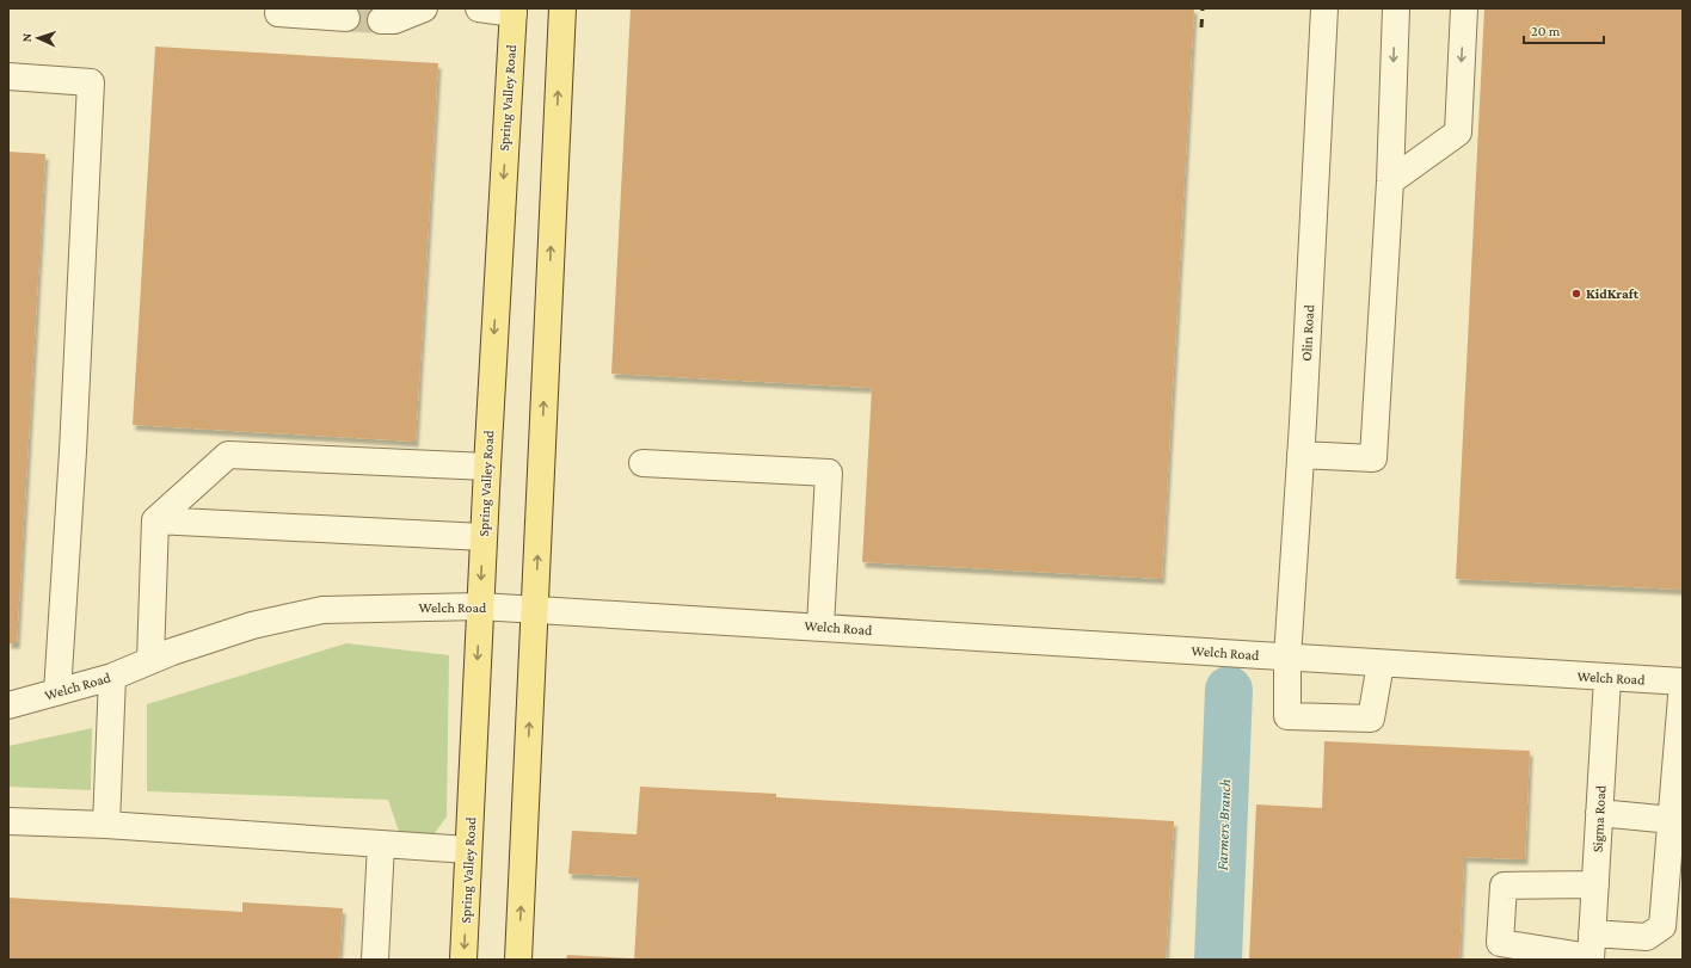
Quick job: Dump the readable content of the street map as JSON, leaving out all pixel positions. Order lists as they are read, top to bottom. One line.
{"streets":{"main road":["Spring Valley Road"],"street":["Olin Road","Welch Road","Sigma Road"]},"crossings":[["Spring Valley Road","Welch Road"],["Olin Road","Welch Road"],["Welch Road","Sigma Road"]],"water":["Farmers Branch"],"places":["KidKraft"],"scale_bar":"20 m","north":"left"}
